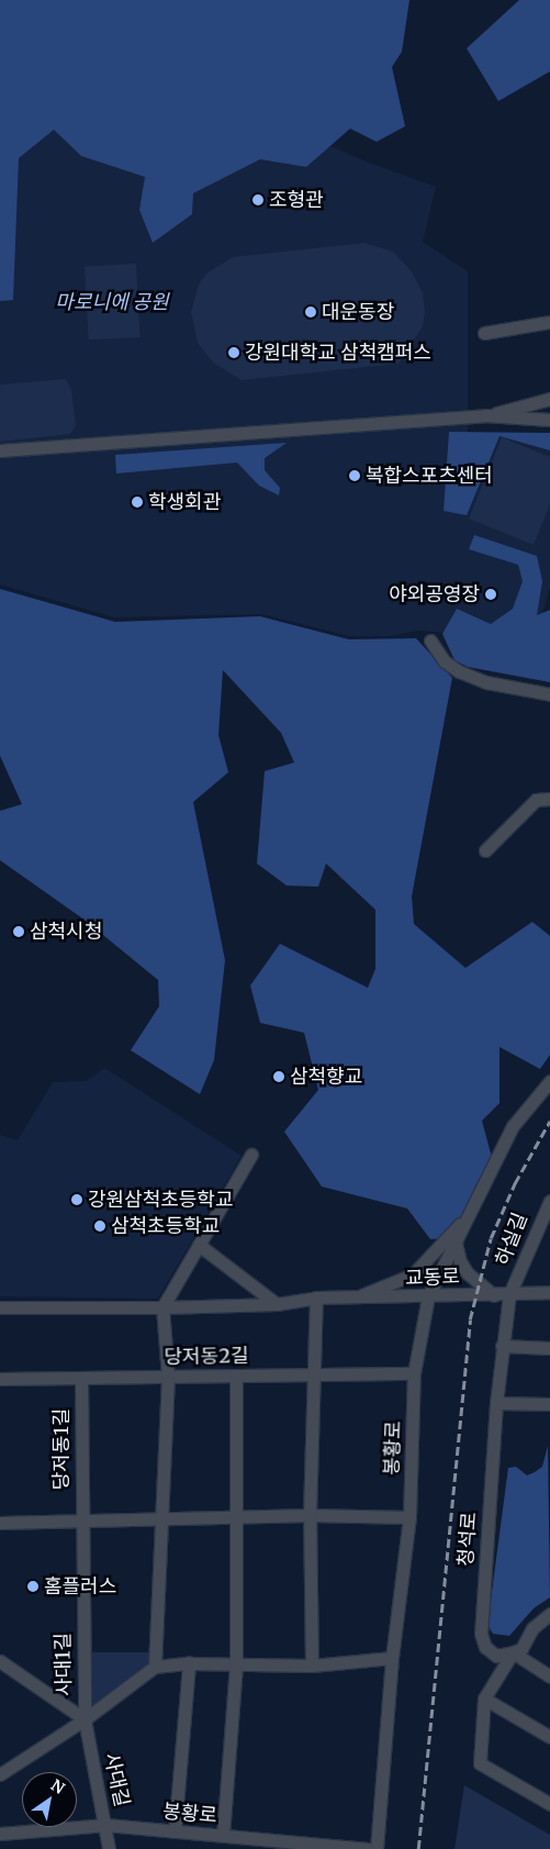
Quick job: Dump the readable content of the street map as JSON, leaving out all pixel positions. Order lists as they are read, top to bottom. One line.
{"streets":{"street":["하실길","교동로","당저동2길","봉황로","당저동1길","청석로","사대1길","사대길"]},"crossings":[["하실길","교동로"],["하실길","청석로"],["교동로","봉황로"],["교동로","청석로"],["당저동2길","봉황로"],["당저동2길","당저동1길"],["봉황로","사대길"],["당저동1길","사대1길"],["사대1길","사대길"]],"parks":["마로니에 공원"],"places":["조형관","대운동장","강원대학교 삼척캠퍼스","복합스포츠센터","학생회관","야외공영장","삼척시청","삼척향교","강원삼척초등학교","삼척초등학교","홈플러스"],"north":"top right"}
